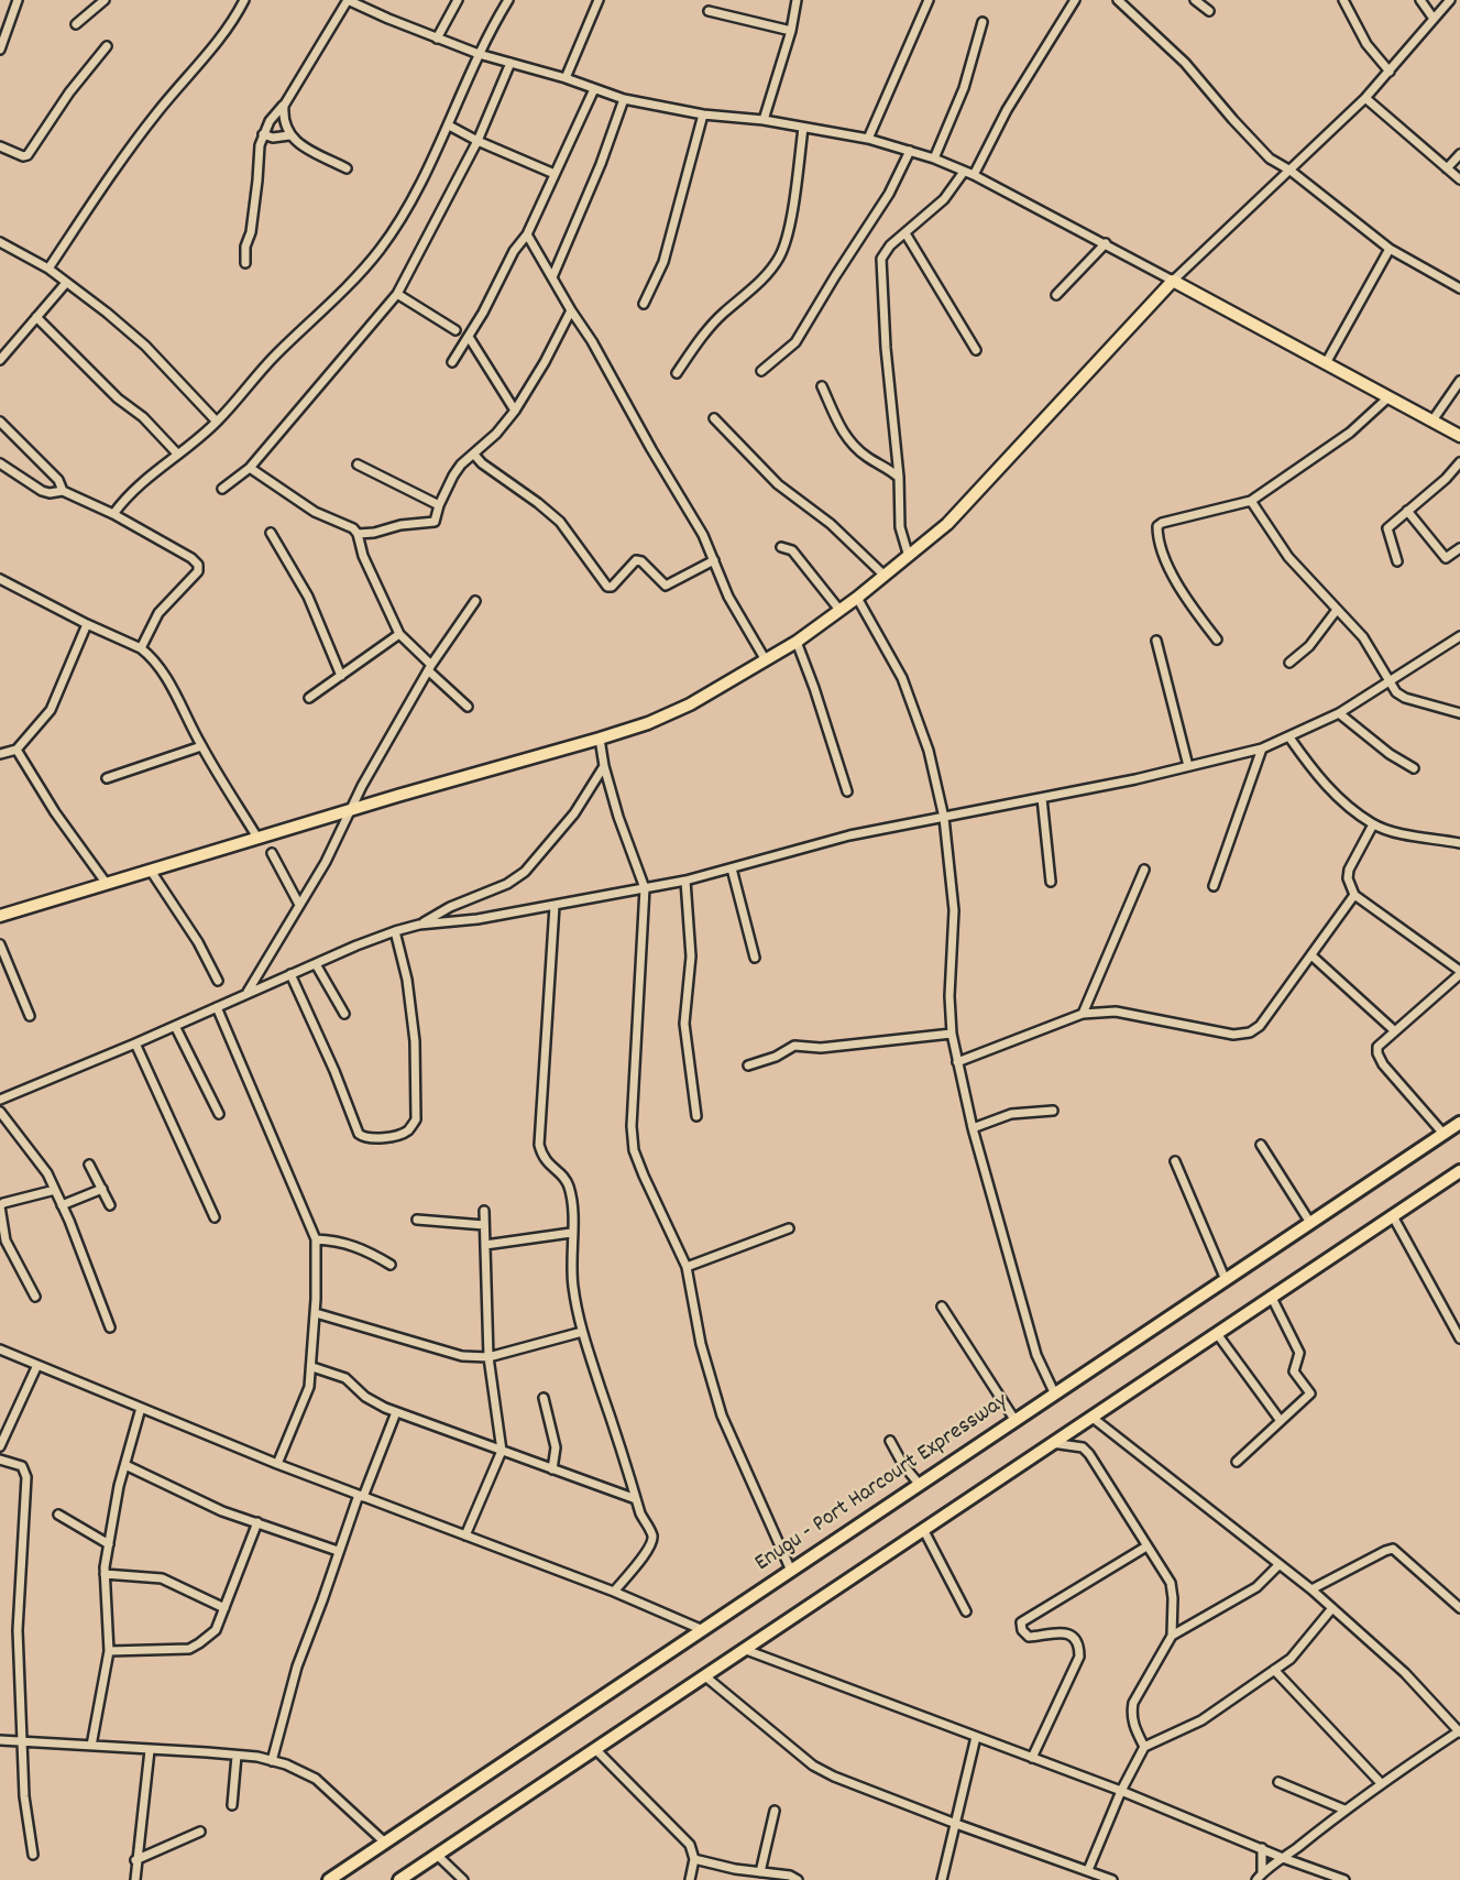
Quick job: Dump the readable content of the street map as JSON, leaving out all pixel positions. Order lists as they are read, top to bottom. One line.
{"streets":{"highway":["Enugu - Port Harcourt Expressway"]}}
